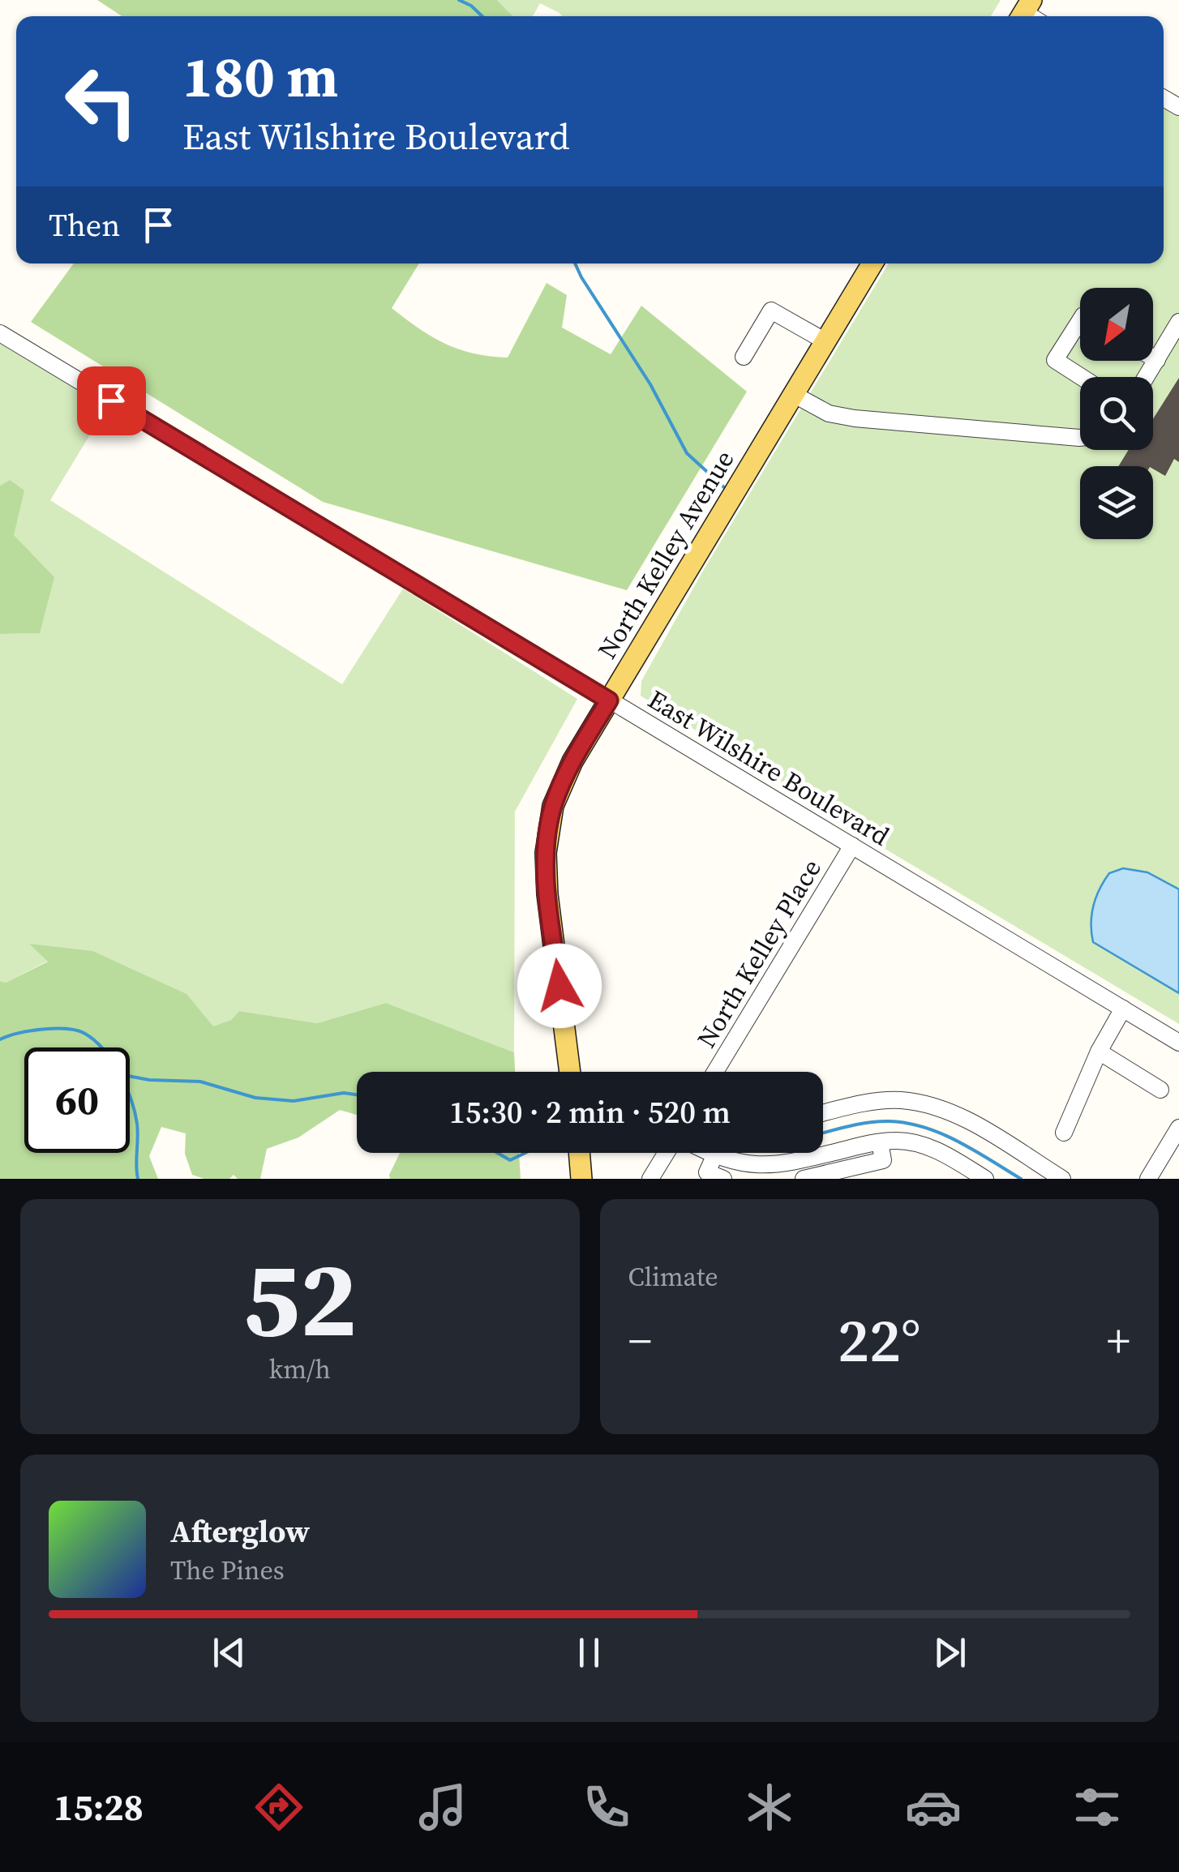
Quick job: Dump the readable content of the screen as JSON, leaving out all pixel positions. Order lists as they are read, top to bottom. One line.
{"streets":{"main road":["North Kelley Avenue"],"street":["East Wilshire Boulevard","North Kelley Place"]},"crossings":[["North Kelley Avenue","East Wilshire Boulevard"],["East Wilshire Boulevard","North Kelley Place"]],"north":"bottom left","page":{"turn":["180 m","East Wilshire Boulevard"],"then":"Then","limit":"60","trip":"15:30 · 2 min · 520 m","tile":[["52","km/h"],"Climate"],"heat":["−","22°","+"],"song":["Afterglow","The Pines"],"tabs":"15:28"}}
